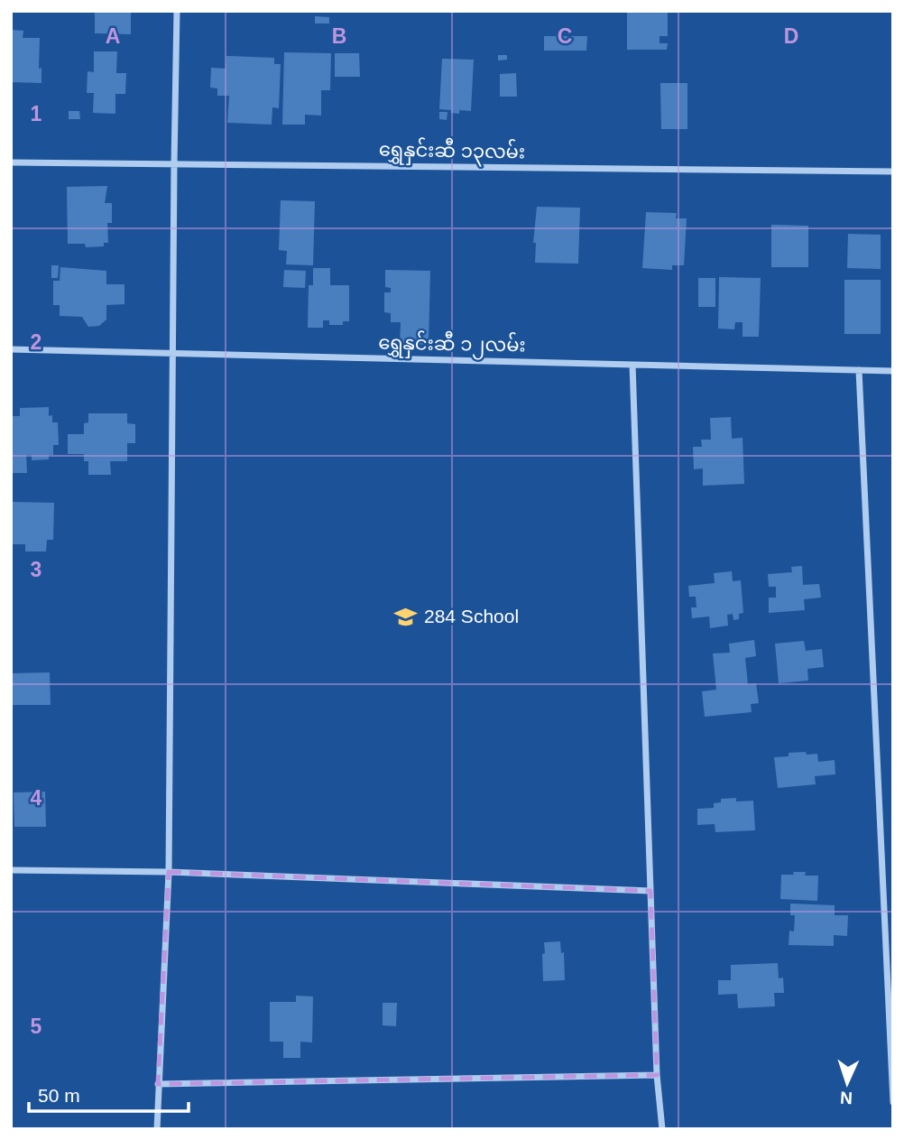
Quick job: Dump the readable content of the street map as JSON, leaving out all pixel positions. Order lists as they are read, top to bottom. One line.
{"streets":{"street":["ရွှေနှင်းဆီ ၁၃လမ်း","ရွှေနှင်းဆီ ၁၂လမ်း"]},"places":{"school or university":["284 School"]},"scale_bar":"50 m","north":"bottom","grid":{"columns":["A","B","C","D"],"rows":["1","2","3","4","5"]}}
